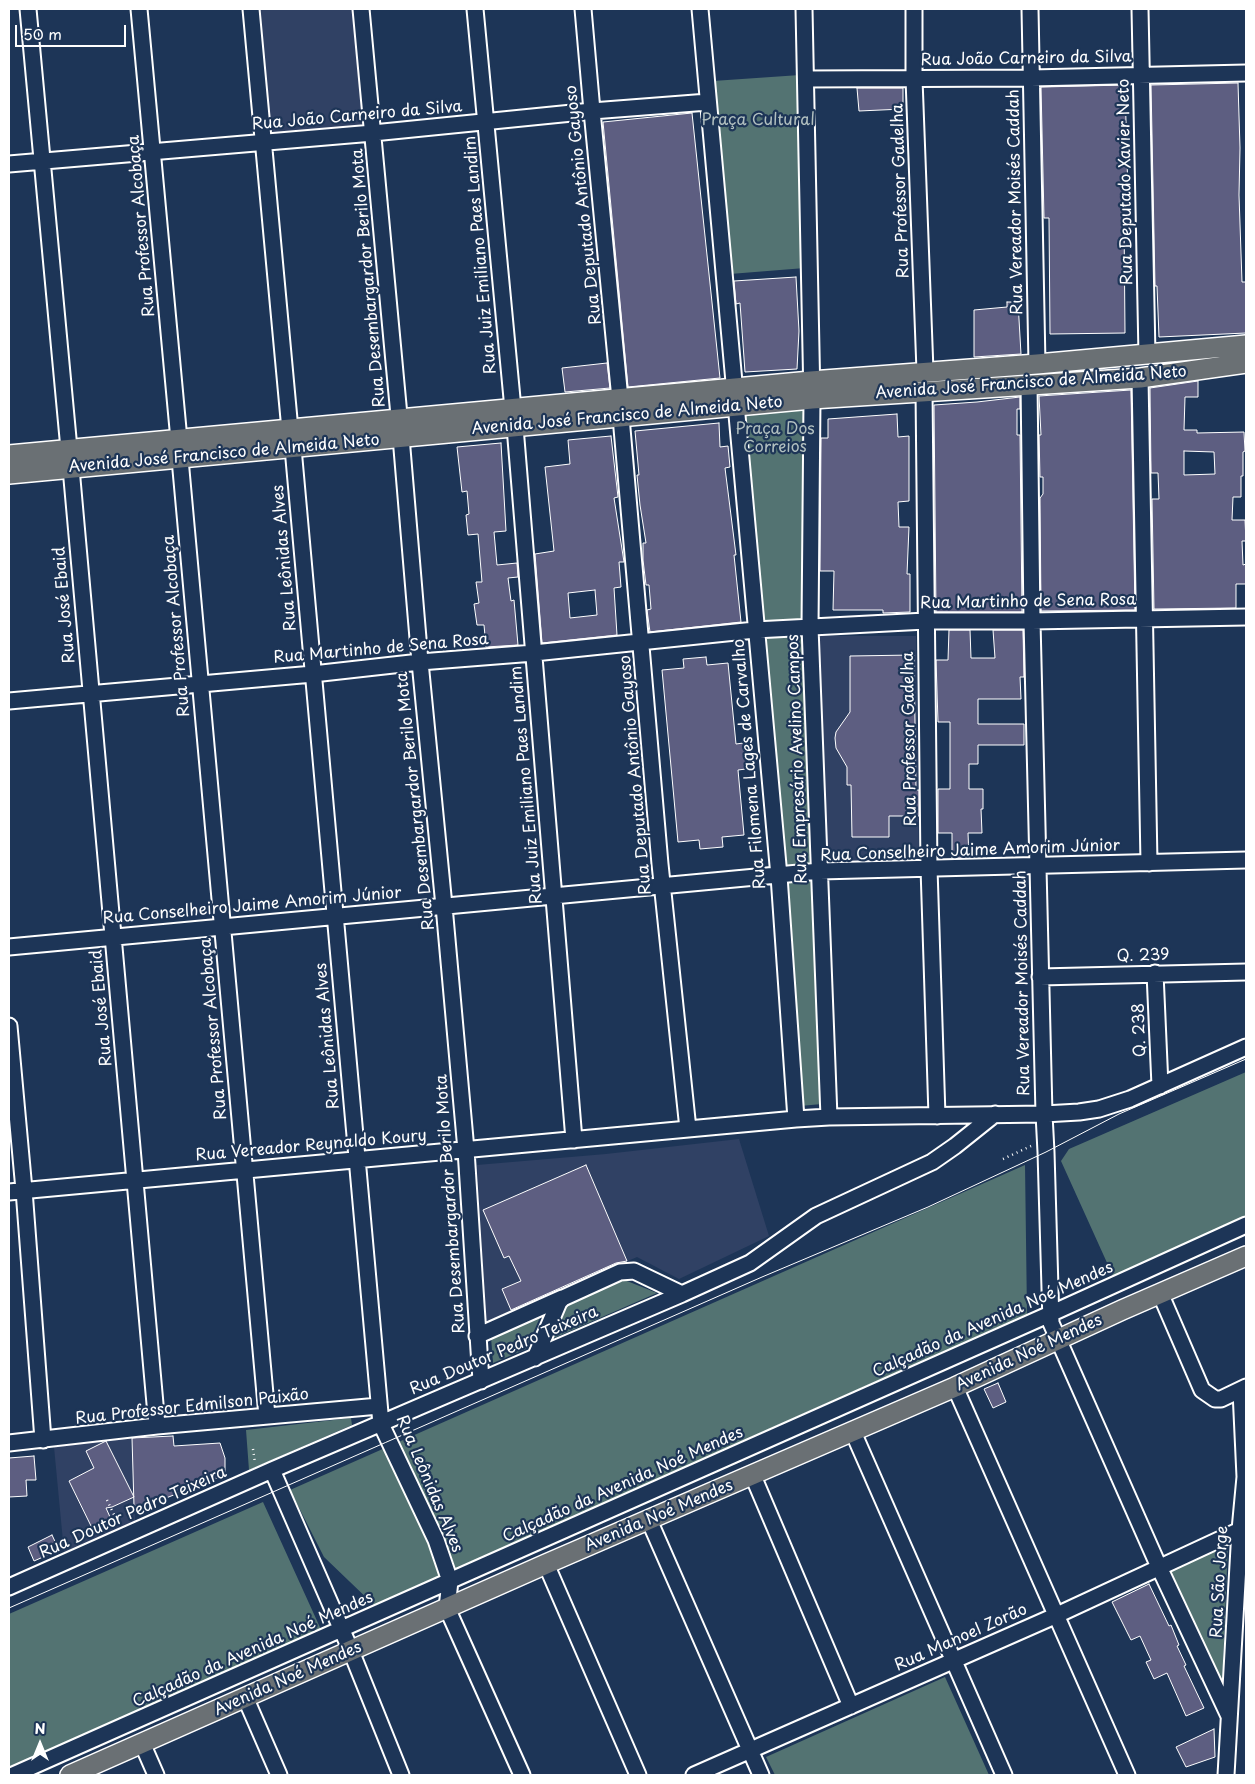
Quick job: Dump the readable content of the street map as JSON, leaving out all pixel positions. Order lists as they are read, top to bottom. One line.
{"streets":{"main road":["Avenida José Francisco de Almeida Neto","Avenida Noé Mendes"],"street":["Rua João Carneiro da Silva","Rua Deputado Xavier Neto","Rua Professor Gadelha","Rua Vereador Moisés Caddah","Rua Deputado Antônio Gayoso","Rua Professor Alcobaça","Rua Juiz Emiliano Paes Landim","Rua Desembargardor Berilo Mota","Rua Leônidas Alves","Rua Martinho de Sena Rosa","Rua José Ebaid","Rua Empresário Avelino Campos","Rua Filomena Lages de Carvalho","Rua Conselheiro Jaime Amorim Júnior","Q. 239","Q. 238","Rua Vereador Reynaldo Koury","Calçadão da Avenida Noé Mendes","Rua Doutor Pedro Teixeira","Rua Professor Edmilson Paixão","Rua São Jorge","Rua Manoel Zorão"]},"crossings":[["Rua João Carneiro da Silva","Rua Deputado Xavier Neto"],["Rua João Carneiro da Silva","Rua Professor Gadelha"],["Rua João Carneiro da Silva","Rua Vereador Moisés Caddah"],["Rua João Carneiro da Silva","Rua Deputado Antônio Gayoso"],["Rua João Carneiro da Silva","Rua Professor Alcobaça"],["Rua João Carneiro da Silva","Rua Juiz Emiliano Paes Landim"],["Rua João Carneiro da Silva","Rua Desembargardor Berilo Mota"],["Rua João Carneiro da Silva","Rua Leônidas Alves"],["Rua João Carneiro da Silva","Rua Empresário Avelino Campos"],["Rua João Carneiro da Silva","Rua Filomena Lages de Carvalho"],["Rua Deputado Xavier Neto","Avenida José Francisco de Almeida Neto"],["Rua Professor Gadelha","Avenida José Francisco de Almeida Neto"],["Rua Professor Gadelha","Rua Martinho de Sena Rosa"],["Rua Professor Gadelha","Rua Conselheiro Jaime Amorim Júnior"],["Rua Professor Gadelha","Rua Vereador Reynaldo Koury"],["Rua Vereador Moisés Caddah","Avenida José Francisco de Almeida Neto"],["Rua Vereador Moisés Caddah","Rua Martinho de Sena Rosa"],["Rua Vereador Moisés Caddah","Rua Conselheiro Jaime Amorim Júnior"],["Rua Vereador Moisés Caddah","Q. 239"],["Rua Vereador Moisés Caddah","Rua Vereador Reynaldo Koury"],["Rua Vereador Moisés Caddah","Calçadão da Avenida Noé Mendes"],["Rua Vereador Moisés Caddah","Avenida Noé Mendes"],["Rua Vereador Moisés Caddah","Rua São Jorge"],["Rua Vereador Moisés Caddah","Rua Manoel Zorão"],["Rua Deputado Antônio Gayoso","Avenida José Francisco de Almeida Neto"],["Rua Deputado Antônio Gayoso","Rua Martinho de Sena Rosa"],["Rua Deputado Antônio Gayoso","Rua Conselheiro Jaime Amorim Júnior"],["Rua Deputado Antônio Gayoso","Rua Vereador Reynaldo Koury"],["Rua Professor Alcobaça","Avenida José Francisco de Almeida Neto"],["Rua Professor Alcobaça","Rua Martinho de Sena Rosa"],["Rua Professor Alcobaça","Rua Conselheiro Jaime Amorim Júnior"],["Rua Professor Alcobaça","Rua Vereador Reynaldo Koury"],["Rua Professor Alcobaça","Rua Professor Edmilson Paixão"],["Rua Juiz Emiliano Paes Landim","Avenida José Francisco de Almeida Neto"],["Rua Juiz Emiliano Paes Landim","Rua Martinho de Sena Rosa"],["Rua Juiz Emiliano Paes Landim","Rua Conselheiro Jaime Amorim Júnior"],["Rua Juiz Emiliano Paes Landim","Rua Vereador Reynaldo Koury"],["Rua Desembargardor Berilo Mota","Avenida José Francisco de Almeida Neto"],["Rua Desembargardor Berilo Mota","Rua Martinho de Sena Rosa"],["Rua Desembargardor Berilo Mota","Rua Conselheiro Jaime Amorim Júnior"],["Rua Desembargardor Berilo Mota","Rua Vereador Reynaldo Koury"],["Rua Desembargardor Berilo Mota","Rua Doutor Pedro Teixeira"],["Avenida José Francisco de Almeida Neto","Rua Leônidas Alves"],["Avenida José Francisco de Almeida Neto","Rua José Ebaid"],["Avenida José Francisco de Almeida Neto","Rua Empresário Avelino Campos"],["Avenida José Francisco de Almeida Neto","Rua Filomena Lages de Carvalho"],["Rua Leônidas Alves","Rua Martinho de Sena Rosa"],["Rua Leônidas Alves","Rua Conselheiro Jaime Amorim Júnior"],["Rua Leônidas Alves","Rua Vereador Reynaldo Koury"],["Rua Leônidas Alves","Calçadão da Avenida Noé Mendes"],["Rua Leônidas Alves","Rua Doutor Pedro Teixeira"],["Rua Leônidas Alves","Avenida Noé Mendes"],["Rua Leônidas Alves","Rua Professor Edmilson Paixão"],["Rua Martinho de Sena Rosa","Rua José Ebaid"],["Rua Martinho de Sena Rosa","Rua Empresário Avelino Campos"],["Rua Martinho de Sena Rosa","Rua Filomena Lages de Carvalho"],["Rua José Ebaid","Rua Conselheiro Jaime Amorim Júnior"],["Rua José Ebaid","Rua Vereador Reynaldo Koury"],["Rua José Ebaid","Rua Professor Edmilson Paixão"],["Rua Empresário Avelino Campos","Rua Conselheiro Jaime Amorim Júnior"],["Rua Empresário Avelino Campos","Rua Vereador Reynaldo Koury"],["Rua Filomena Lages de Carvalho","Rua Conselheiro Jaime Amorim Júnior"],["Rua Filomena Lages de Carvalho","Rua Vereador Reynaldo Koury"],["Q. 239","Q. 238"],["Q. 238","Rua Vereador Reynaldo Koury"],["Rua Vereador Reynaldo Koury","Rua Doutor Pedro Teixeira"],["Rua São Jorge","Rua Manoel Zorão"]],"parks":["Praça Cultural","Praça Dos Correios"],"scale_bar":"50 m","north":"top"}
